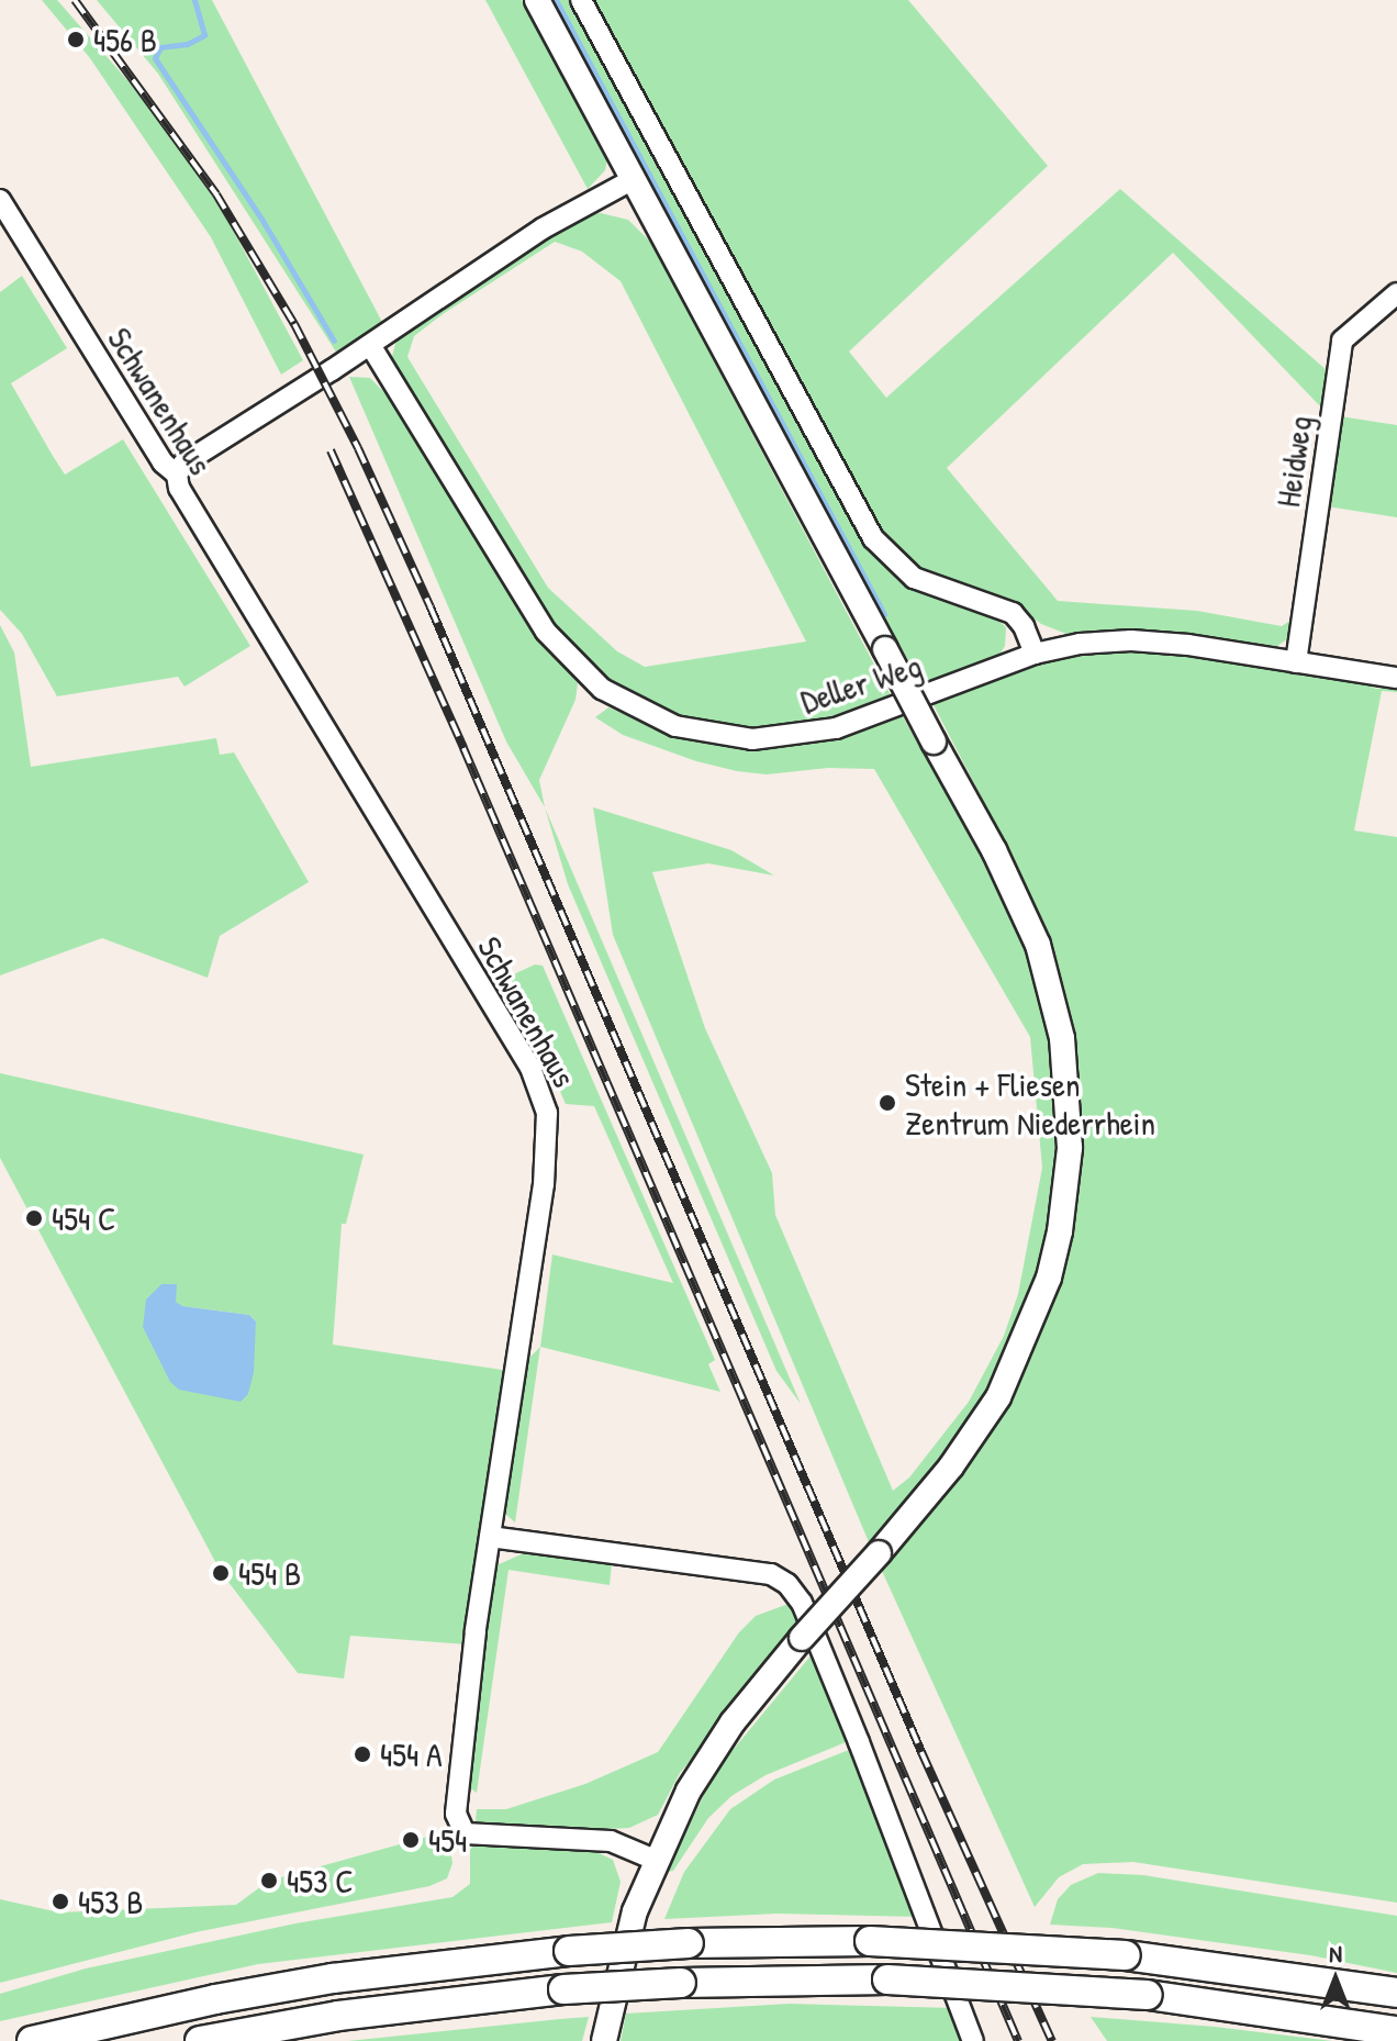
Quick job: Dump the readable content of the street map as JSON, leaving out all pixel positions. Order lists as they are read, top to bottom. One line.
{"streets":{"street":["Schwanenhaus","Heidweg","Deller Weg"]},"crossings":[["Heidweg","Deller Weg"]],"places":["456 B","Stein + Fliesen Zentrum Niederrhein","454 C","454 B","454 A","454","453 C","453 B"],"north":"top"}
